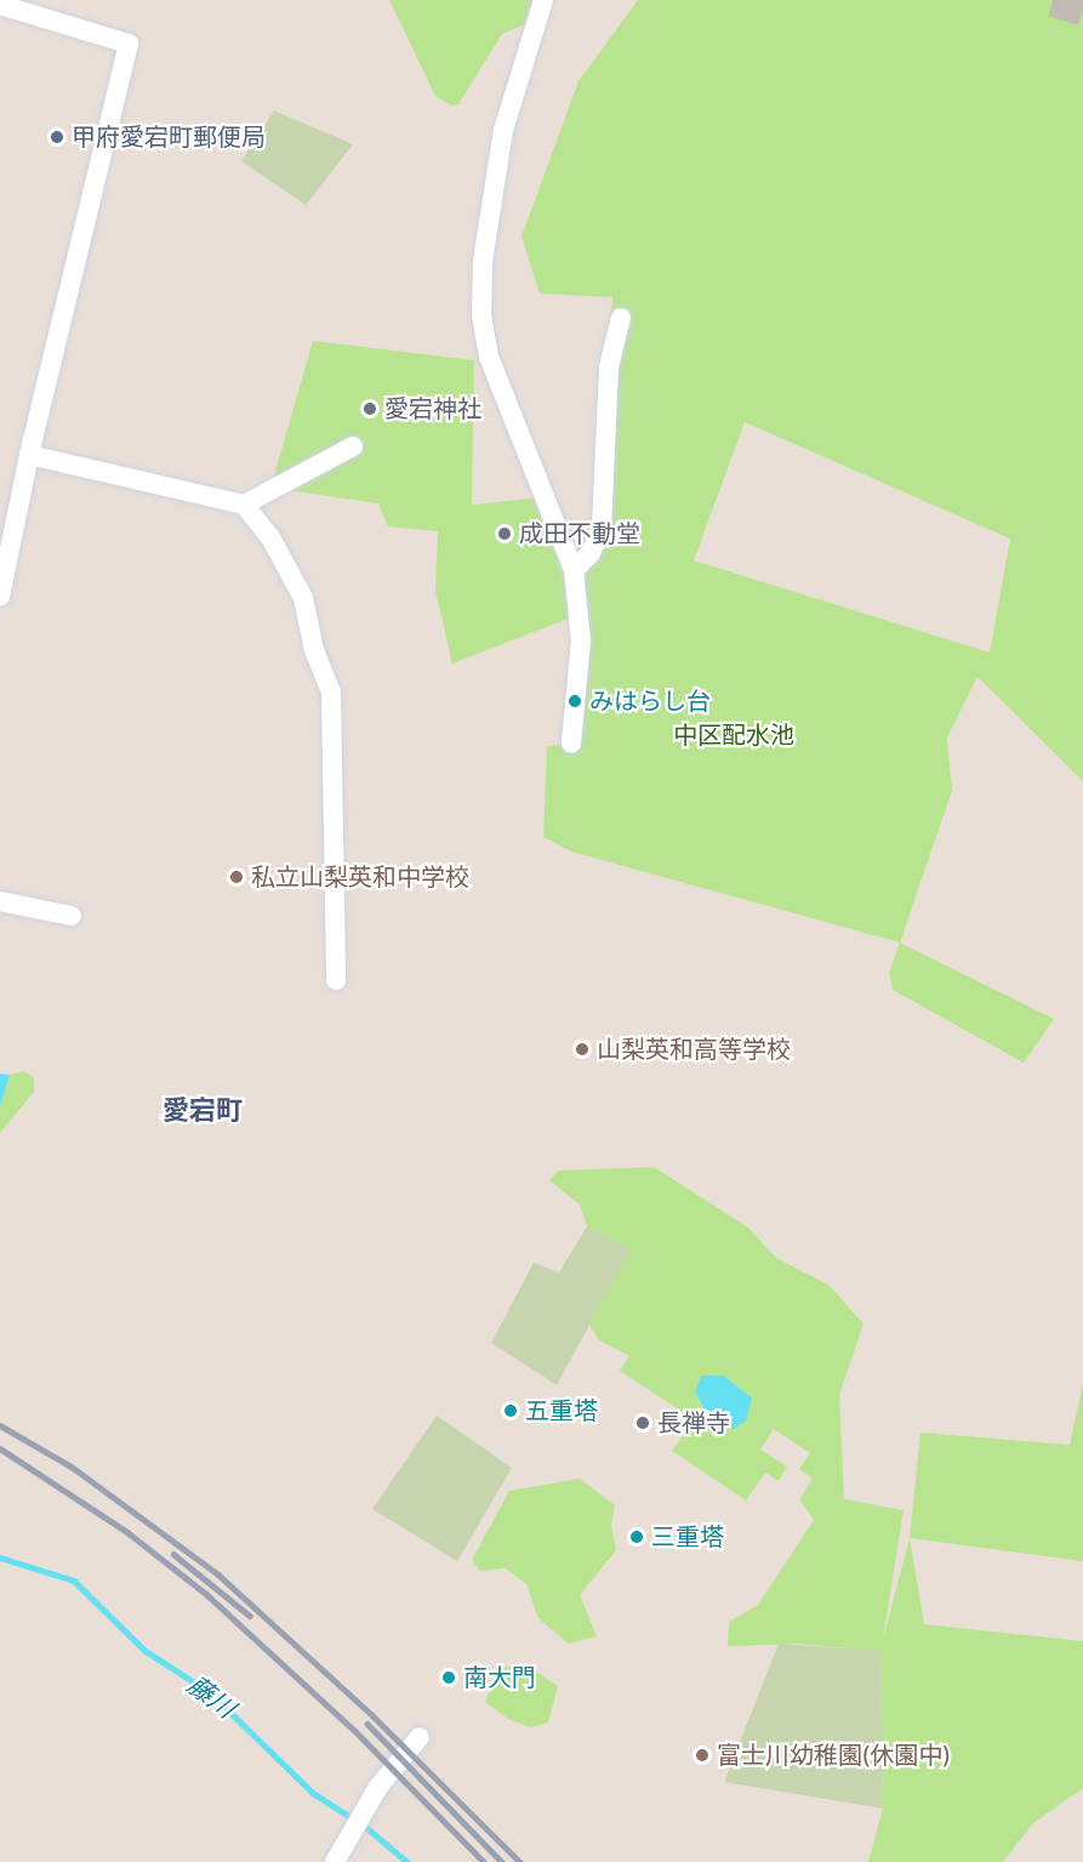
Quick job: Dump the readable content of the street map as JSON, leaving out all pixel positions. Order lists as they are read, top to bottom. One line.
{"districts":["愛宕町"],"water":["藤川"],"parks":["中区配水池"],"places":["甲府愛宕町郵便局","愛宕神社","成田不動堂","みはらし台","私立山梨英和中学校","山梨英和高等学校","五重塔","長禅寺","三重塔","南大門","富士川幼稚園(休園中)"]}
